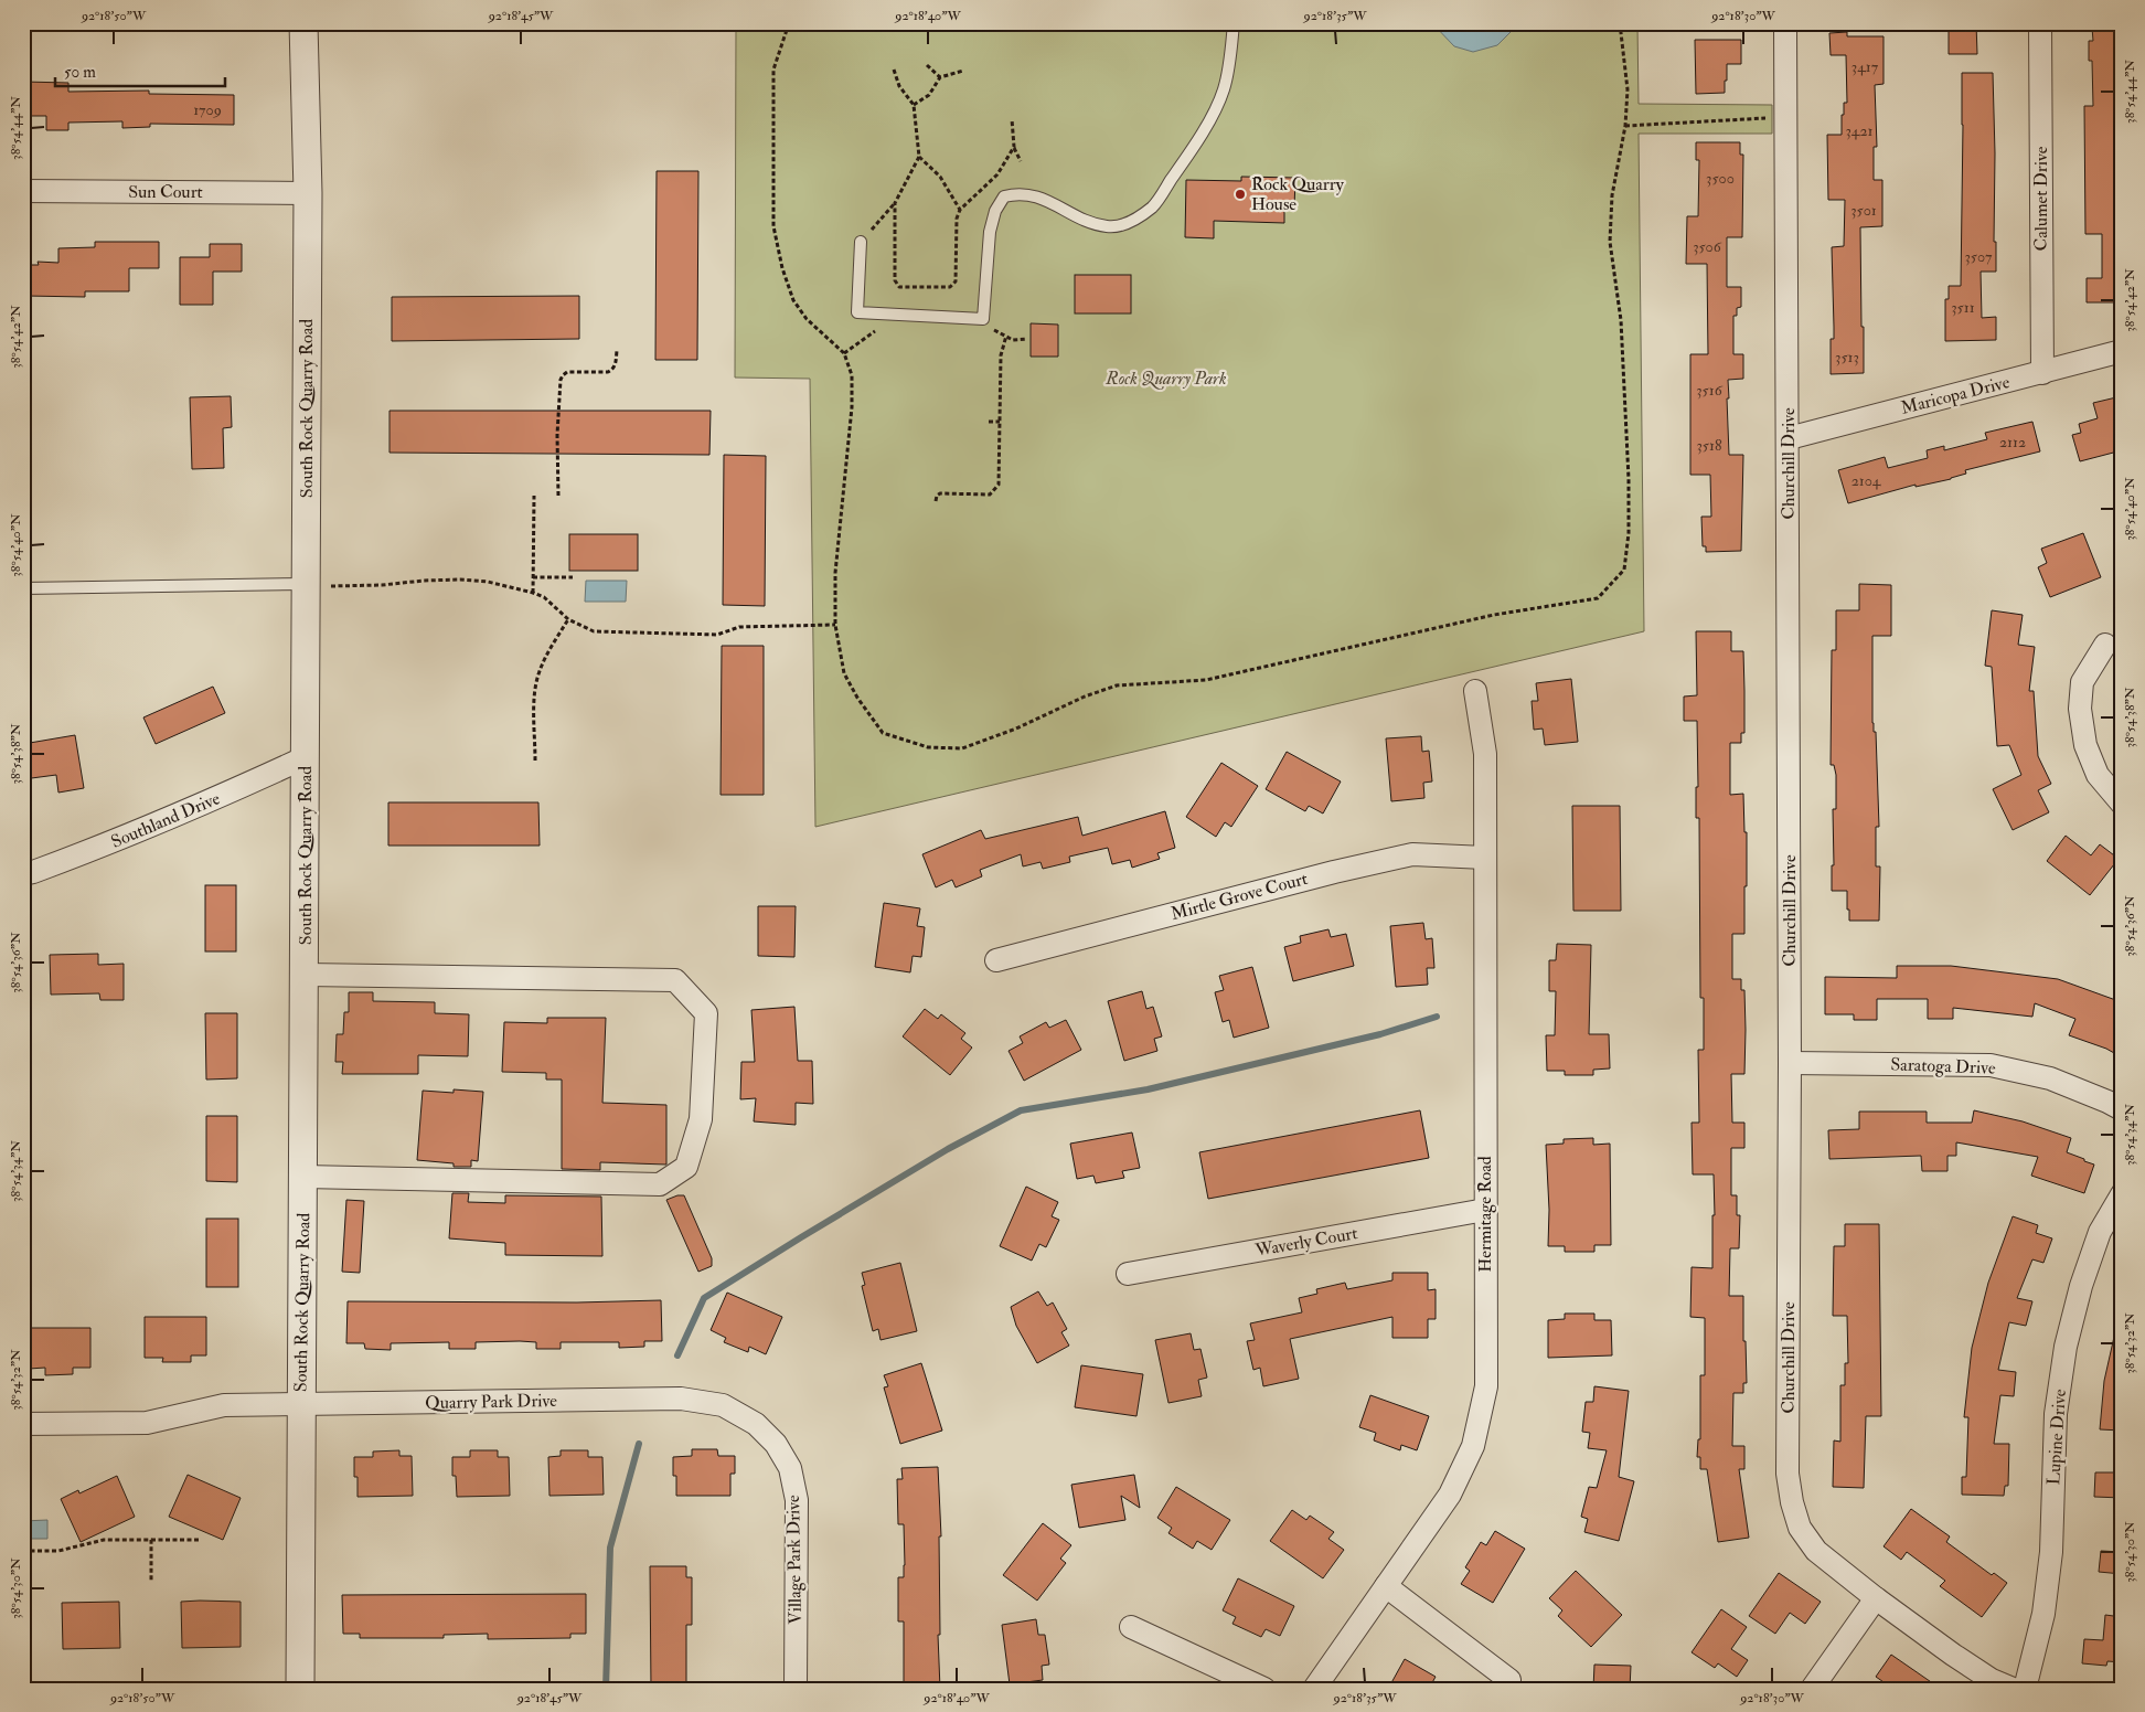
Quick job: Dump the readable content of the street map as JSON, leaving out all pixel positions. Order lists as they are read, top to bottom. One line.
{"streets":{"street":["Sun Court","Calumet Drive","Maricopa Drive","South Rock Quarry Road","Churchill Drive","Southland Drive","Mirtle Grove Court","Saratoga Drive","Hermitage Road","Waverly Court","Quarry Park Drive","Lupine Drive","Village Park Drive"]},"crossings":[["Sun Court","South Rock Quarry Road"],["Calumet Drive","Maricopa Drive"],["Maricopa Drive","Churchill Drive"],["South Rock Quarry Road","Southland Drive"],["South Rock Quarry Road","Quarry Park Drive"],["Churchill Drive","Saratoga Drive"],["Mirtle Grove Court","Hermitage Road"],["Hermitage Road","Waverly Court"],["Quarry Park Drive","Village Park Drive"]],"parks":["Rock Quarry Park"],"places":["Rock Quarry House"],"house_numbers":["3417","1709","3421","3500","3501","3506","3507","3511","3513","3516","2112","3518","2104"],"scale_bar":"50 m","coordinates":["92°18'50\"W","92°18'45\"W","92°18'40\"W","92°18'35\"W","92°18'30\"W","38°54'44\"N","38°54'42\"N","38°54'40\"N","38°54'38\"N","38°54'36\"N","38°54'34\"N","38°54'32\"N","38°54'30\"N"]}
